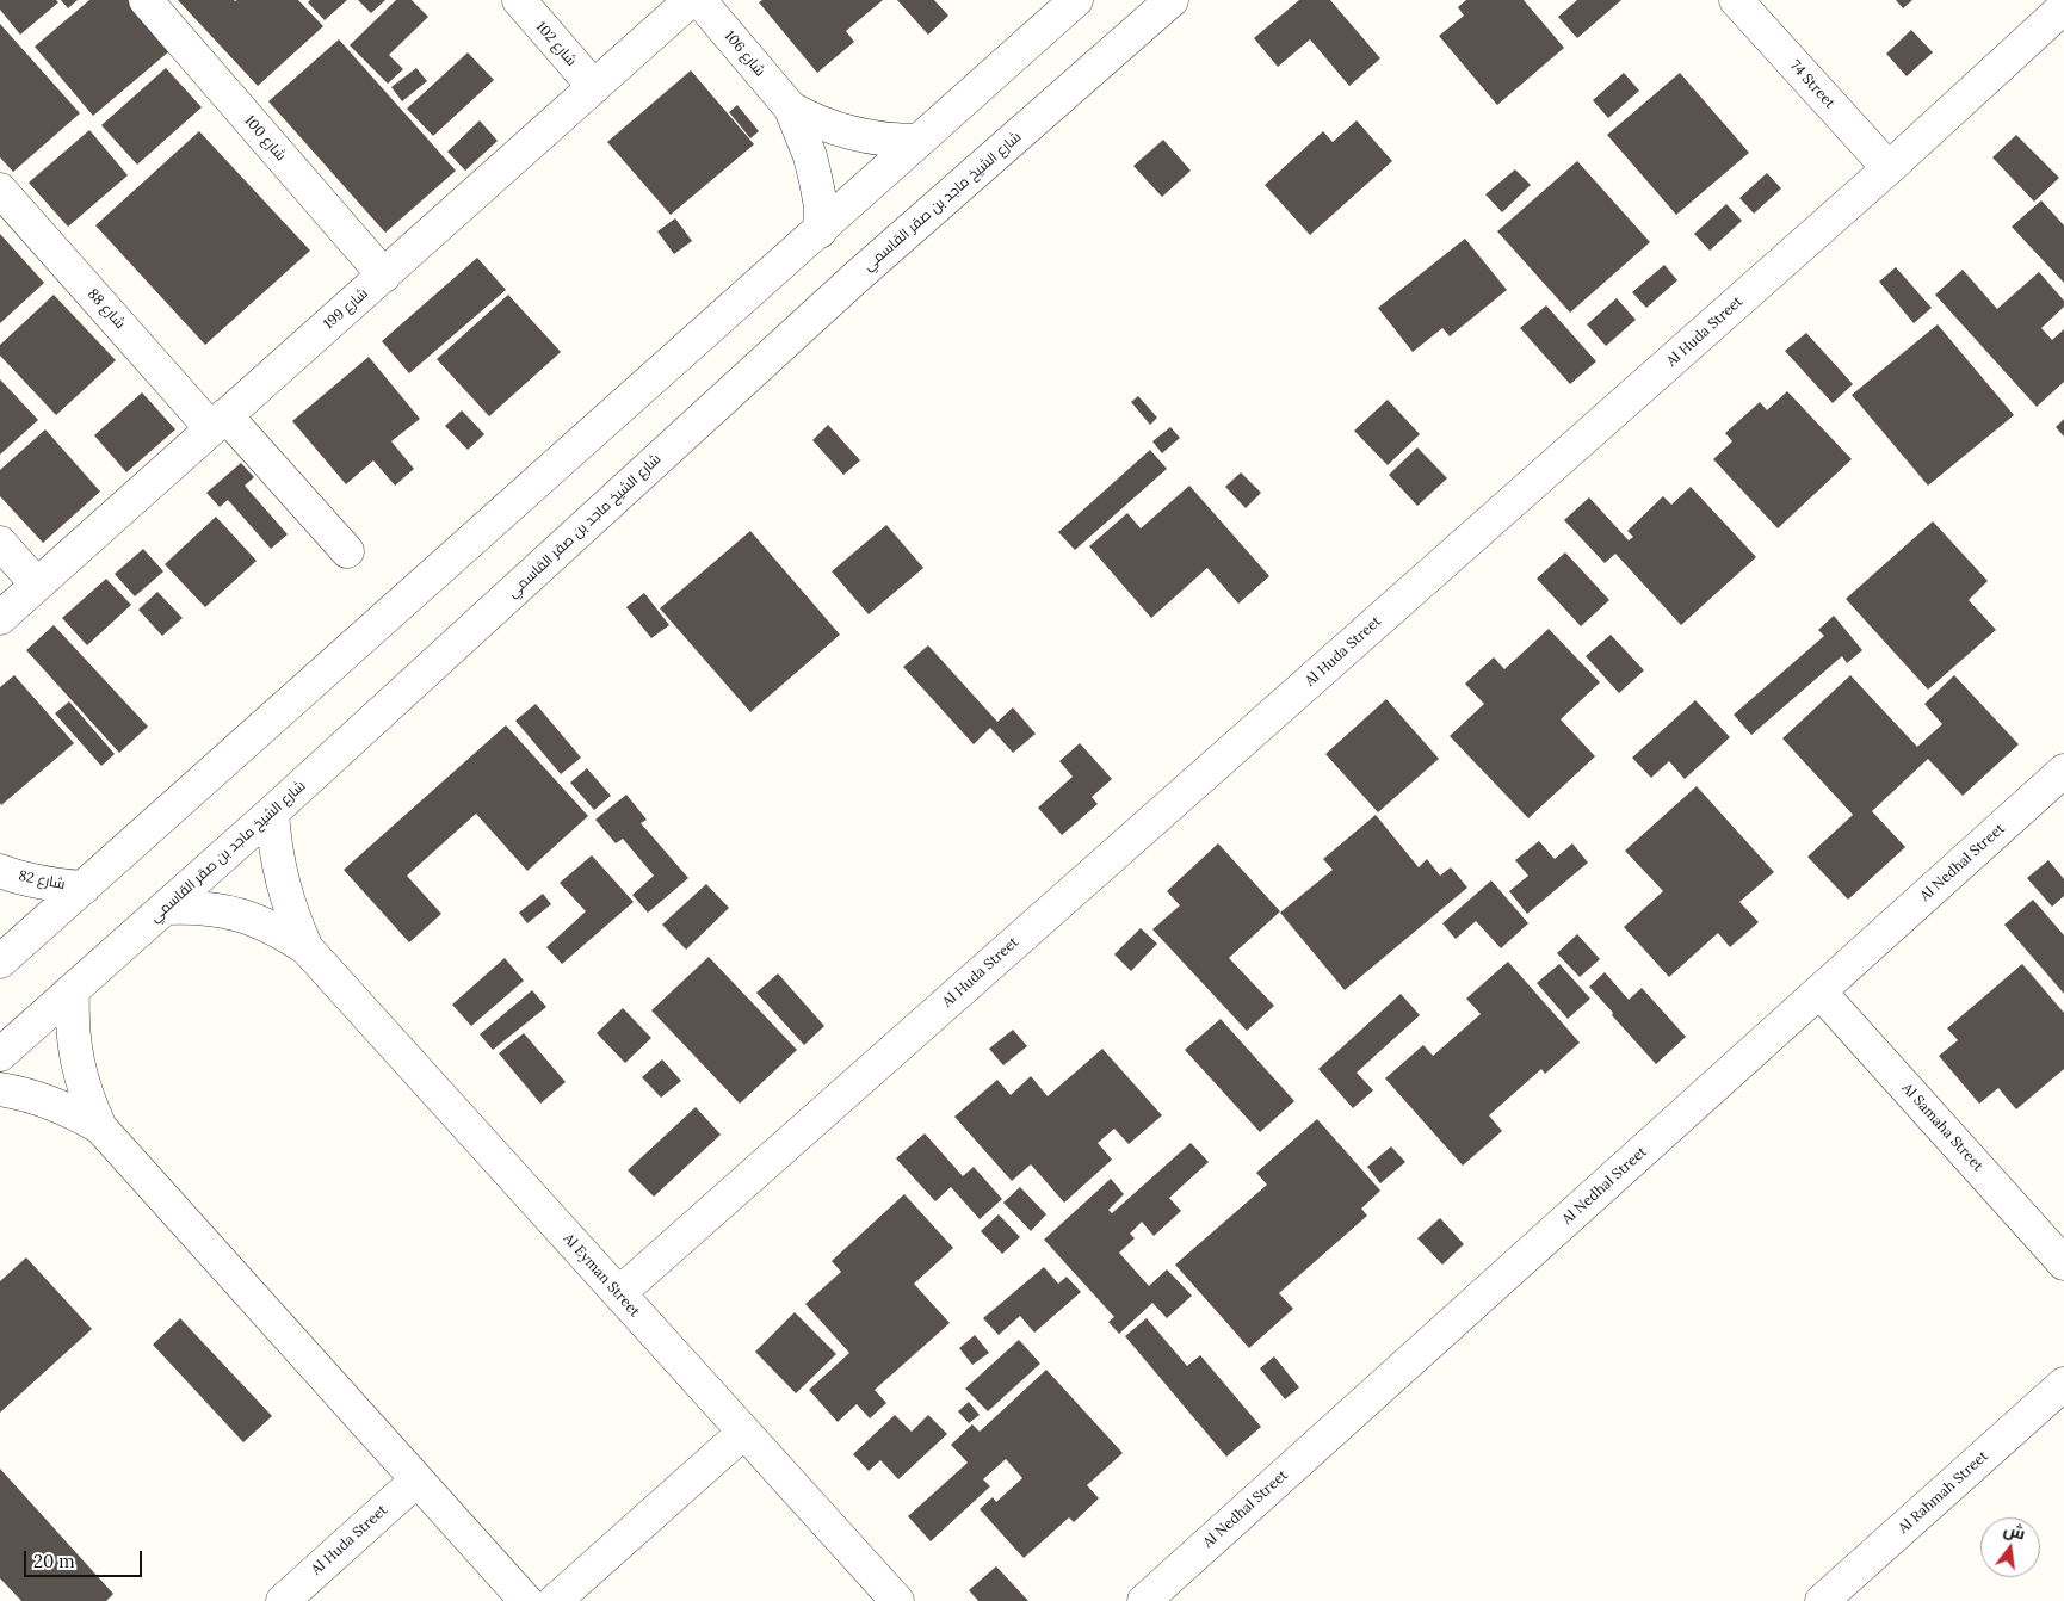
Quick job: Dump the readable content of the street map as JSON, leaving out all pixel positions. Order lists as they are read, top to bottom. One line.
{"streets":{"street":["شارع 102","شارع 106","74 Street","شارع 100","شارع الشيخ ماجد بن صقر القاسمي","شارع 88","شارع 199","Al Huda Street","Al Nedhal Street","شارع 82","Al Samaha Street","Al Eyman Street","Al Rahmah Street"]},"crossings":[["شارع 102","شارع 199"],["74 Street","Al Huda Street"],["شارع 100","شارع 199"],["شارع الشيخ ماجد بن صقر القاسمي","Al Eyman Street"],["شارع 88","شارع 199"],["Al Huda Street","Al Eyman Street"],["Al Nedhal Street","Al Samaha Street"]],"scale_bar":"20 m","north":"top"}
